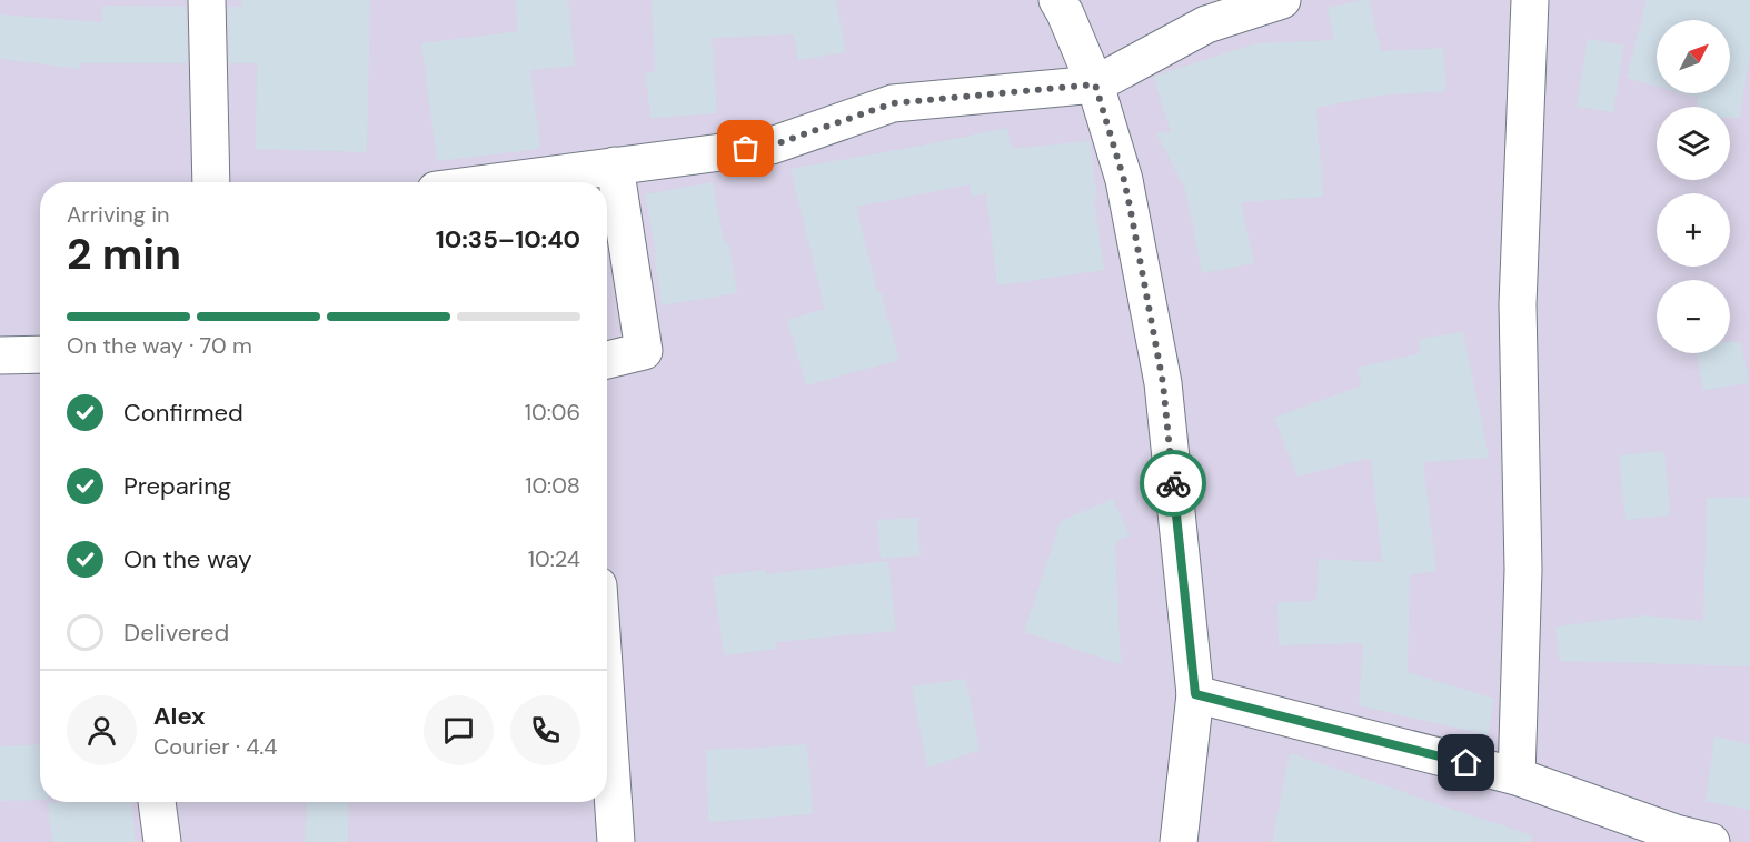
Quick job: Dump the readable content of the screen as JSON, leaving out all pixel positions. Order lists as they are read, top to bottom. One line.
{"north":"top right","page":{"map_buttons":["+","−"],"heading":["2 min","Arriving in","10:35–10:40"],"panel":["Alex","Courier · 4.4"],"bar":"On the way · 70 m","list":[["Confirmed","10:06"],["Preparing","10:08"],["On the way","10:24"],"Delivered"]}}
